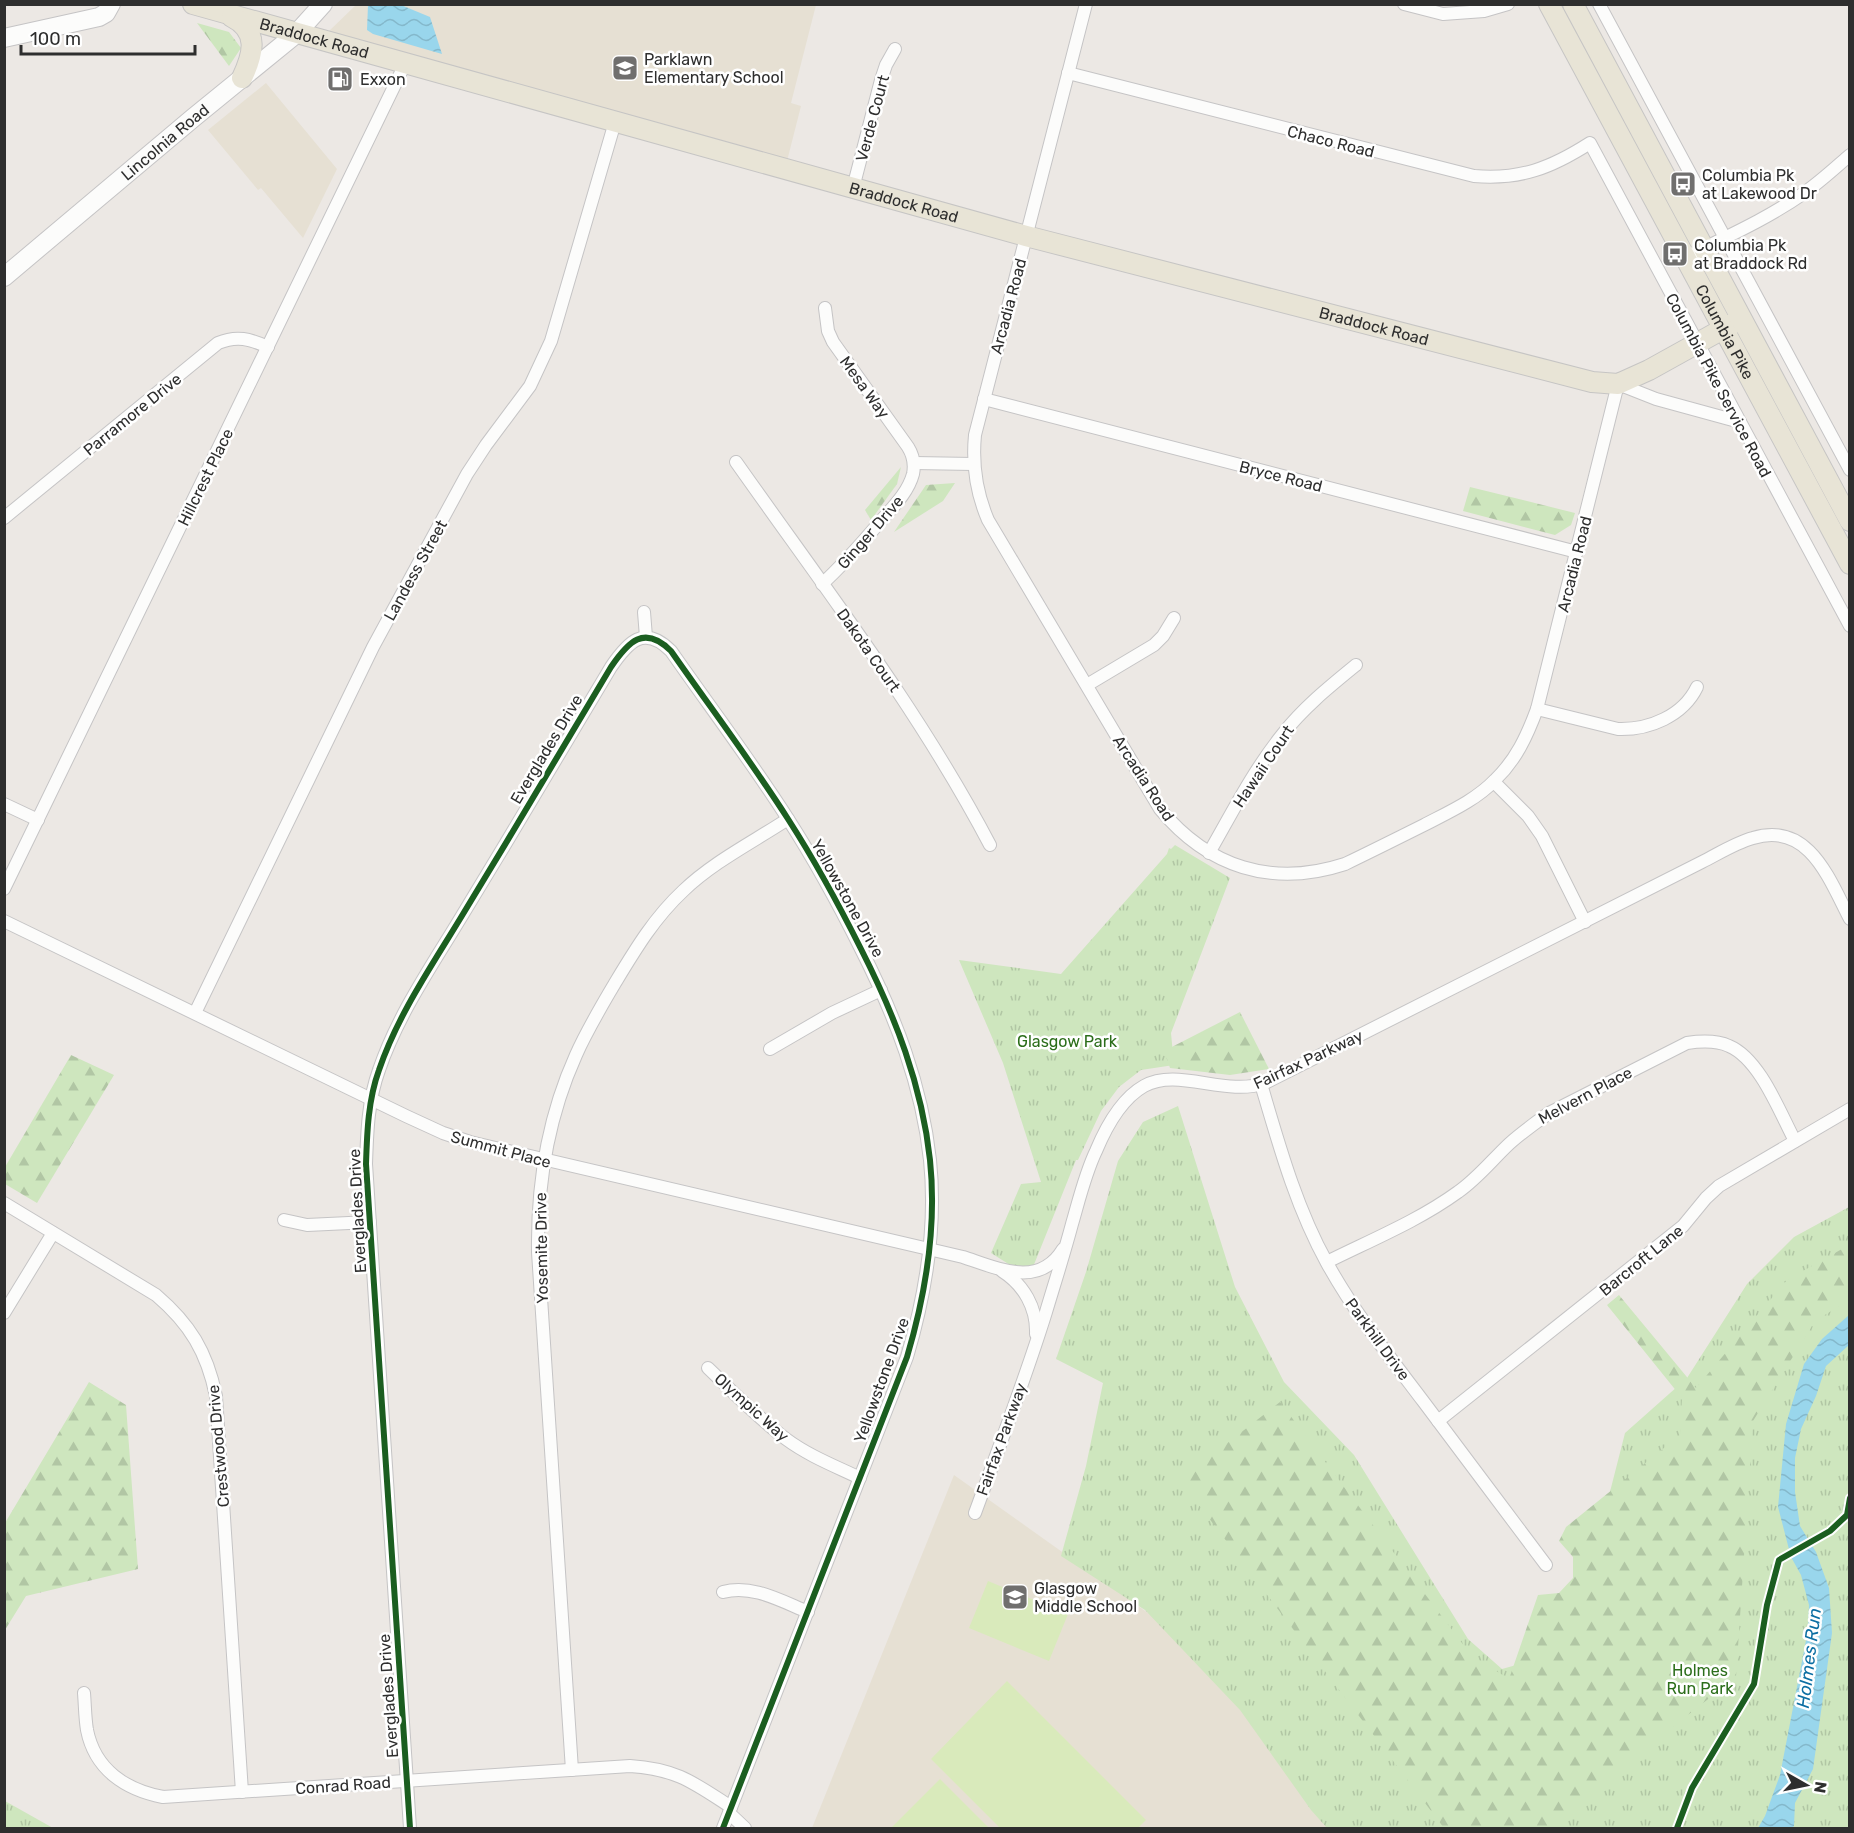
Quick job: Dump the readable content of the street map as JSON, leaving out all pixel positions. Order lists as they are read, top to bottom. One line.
{"streets":{"main road":["Braddock Road","Lincolnia Road","Columbia Pike"],"street":["Verde Court","Chaco Road","Arcadia Road","Columbia Pike Service Road","Mesa Way","Parramore Drive","Bryce Road","Hillcrest Place","Ginger Drive","Landess Street","Dakota Court","Everglades Drive","Hawaii Court","Yellowstone Drive","Fairfax Parkway","Melvern Place","Summit Place","Yosemite Drive","Barcroft Lane","Parkhill Drive","Olympic Way","Crestwood Drive","Conrad Road"]},"crossings":[["Braddock Road","Verde Court"],["Braddock Road","Lincolnia Road"],["Braddock Road","Arcadia Road"],["Braddock Road","Columbia Pike Service Road"],["Braddock Road","Hillcrest Place"],["Braddock Road","Landess Street"],["Chaco Road","Arcadia Road"],["Chaco Road","Columbia Pike Service Road"],["Arcadia Road","Bryce Road"],["Arcadia Road","Hawaii Court"],["Mesa Way","Ginger Drive"],["Parramore Drive","Hillcrest Place"],["Ginger Drive","Dakota Court"],["Landess Street","Summit Place"],["Everglades Drive","Yellowstone Drive"],["Everglades Drive","Summit Place"],["Everglades Drive","Conrad Road"],["Yellowstone Drive","Summit Place"],["Yellowstone Drive","Yosemite Drive"],["Yellowstone Drive","Olympic Way"],["Yellowstone Drive","Conrad Road"],["Fairfax Parkway","Summit Place"],["Fairfax Parkway","Parkhill Drive"],["Melvern Place","Barcroft Lane"],["Melvern Place","Parkhill Drive"],["Summit Place","Yosemite Drive"],["Yosemite Drive","Conrad Road"],["Barcroft Lane","Parkhill Drive"],["Crestwood Drive","Conrad Road"]],"water":["Holmes Run"],"parks":["Glasgow Park","Holmes Run Park"],"places":{"school or university":["Parklawn Elementary School","Glasgow Middle School"],"fuel station":["Exxon"],"bus stop":["Columbia Pk at Lakewood Dr","Columbia Pk at Braddock Rd"]},"scale_bar":"100 m","north":"right"}
